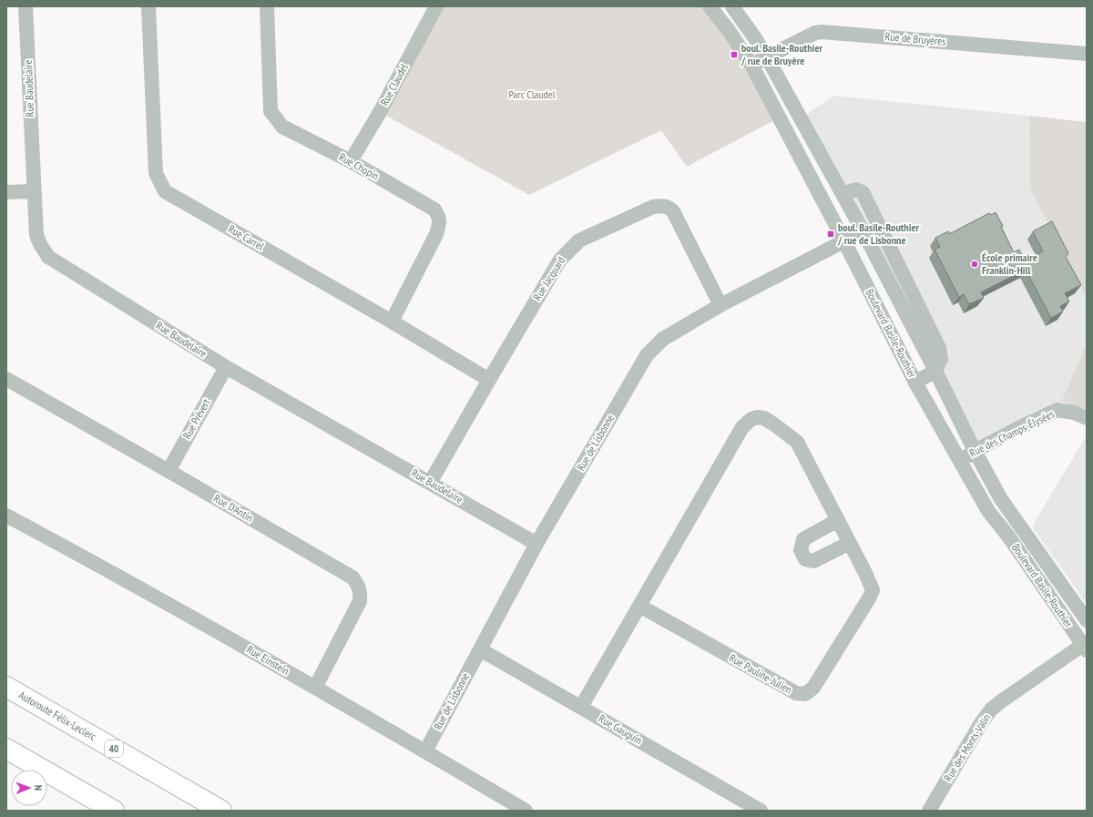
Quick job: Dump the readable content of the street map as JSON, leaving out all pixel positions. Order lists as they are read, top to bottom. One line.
{"streets":{"highway":["Autoroute Félix-Leclerc","40"],"street":["Rue de Bruyères","Rue Claudel","Rue Baudelaire","Rue Chopin","Rue Carrel","Rue Jacquard","Boulevard Basile-Routhier","Rue Prévert","Rue des Champs-Élysées","Rue de Lisbonne","Rue D'Antin","Rue Einstein","Rue Pauline-Julien","Rue Gauguin","Rue des Monts-Valin"]},"crossings":[["Rue de Bruyères","Boulevard Basile-Routhier"],["Rue Claudel","Rue Chopin"],["Rue Baudelaire","Rue Jacquard"],["Rue Baudelaire","Rue Prévert"],["Rue Baudelaire","Rue de Lisbonne"],["Rue Chopin","Rue Carrel"],["Rue Carrel","Rue Jacquard"],["Rue Jacquard","Rue de Lisbonne"],["Boulevard Basile-Routhier","Rue des Champs-Élysées"],["Boulevard Basile-Routhier","Rue de Lisbonne"],["Boulevard Basile-Routhier","Rue des Monts-Valin"],["Rue Prévert","Rue D'Antin"],["Rue de Lisbonne","Rue Einstein"],["Rue de Lisbonne","Rue Gauguin"],["Rue D'Antin","Rue Einstein"],["Rue Pauline-Julien","Rue Gauguin"]],"parks":["Parc Claudel"],"places":{"transit":["boul. Basile-Routhier / rue de Bruyère","boul. Basile-Routhier / rue de Lisbonne"],"other":["École primaire Franklin-Hill"]},"north":"right"}
